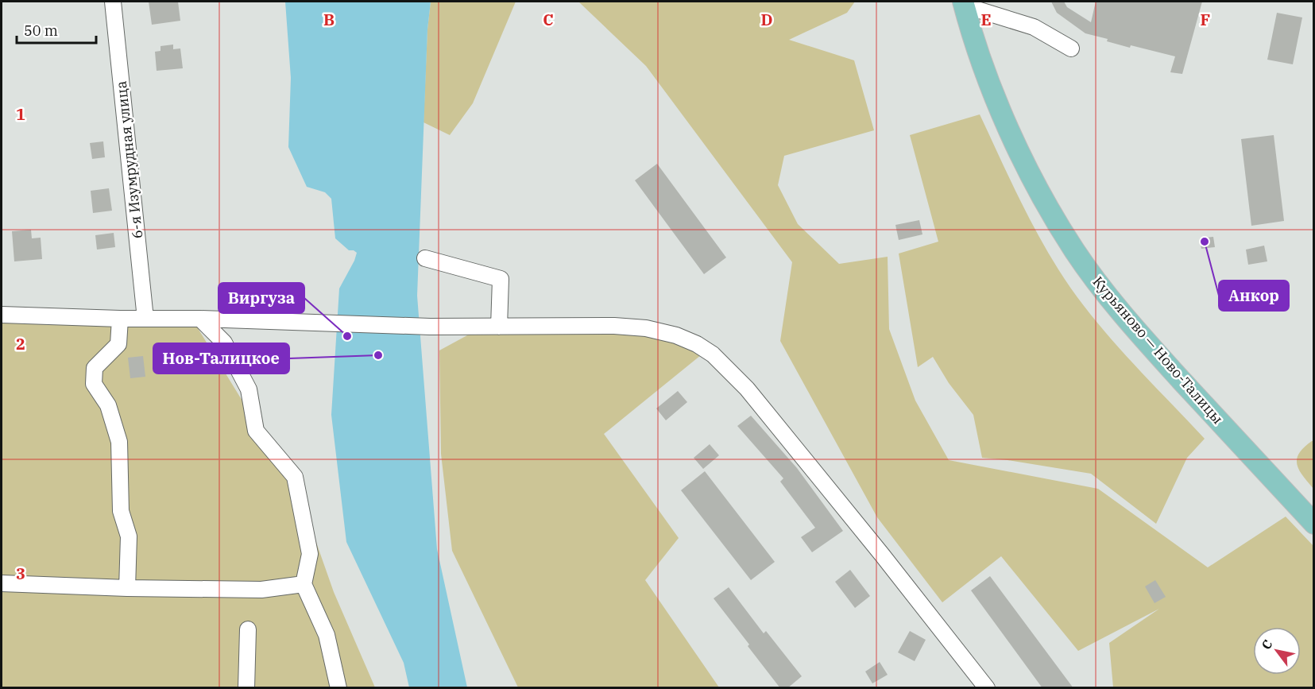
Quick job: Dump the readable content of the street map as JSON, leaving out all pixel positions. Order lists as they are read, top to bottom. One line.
{"streets":{"main road":["Курьяново — Ново-Талицы"],"street":["6-я Изумрудная улица"]},"places":["Анкор","Виргуза","Нов-Талицкое"],"scale_bar":"50 m","north":"top left","grid":{"columns":["B","C","D","E","F"],"rows":["1","2","3"]}}
